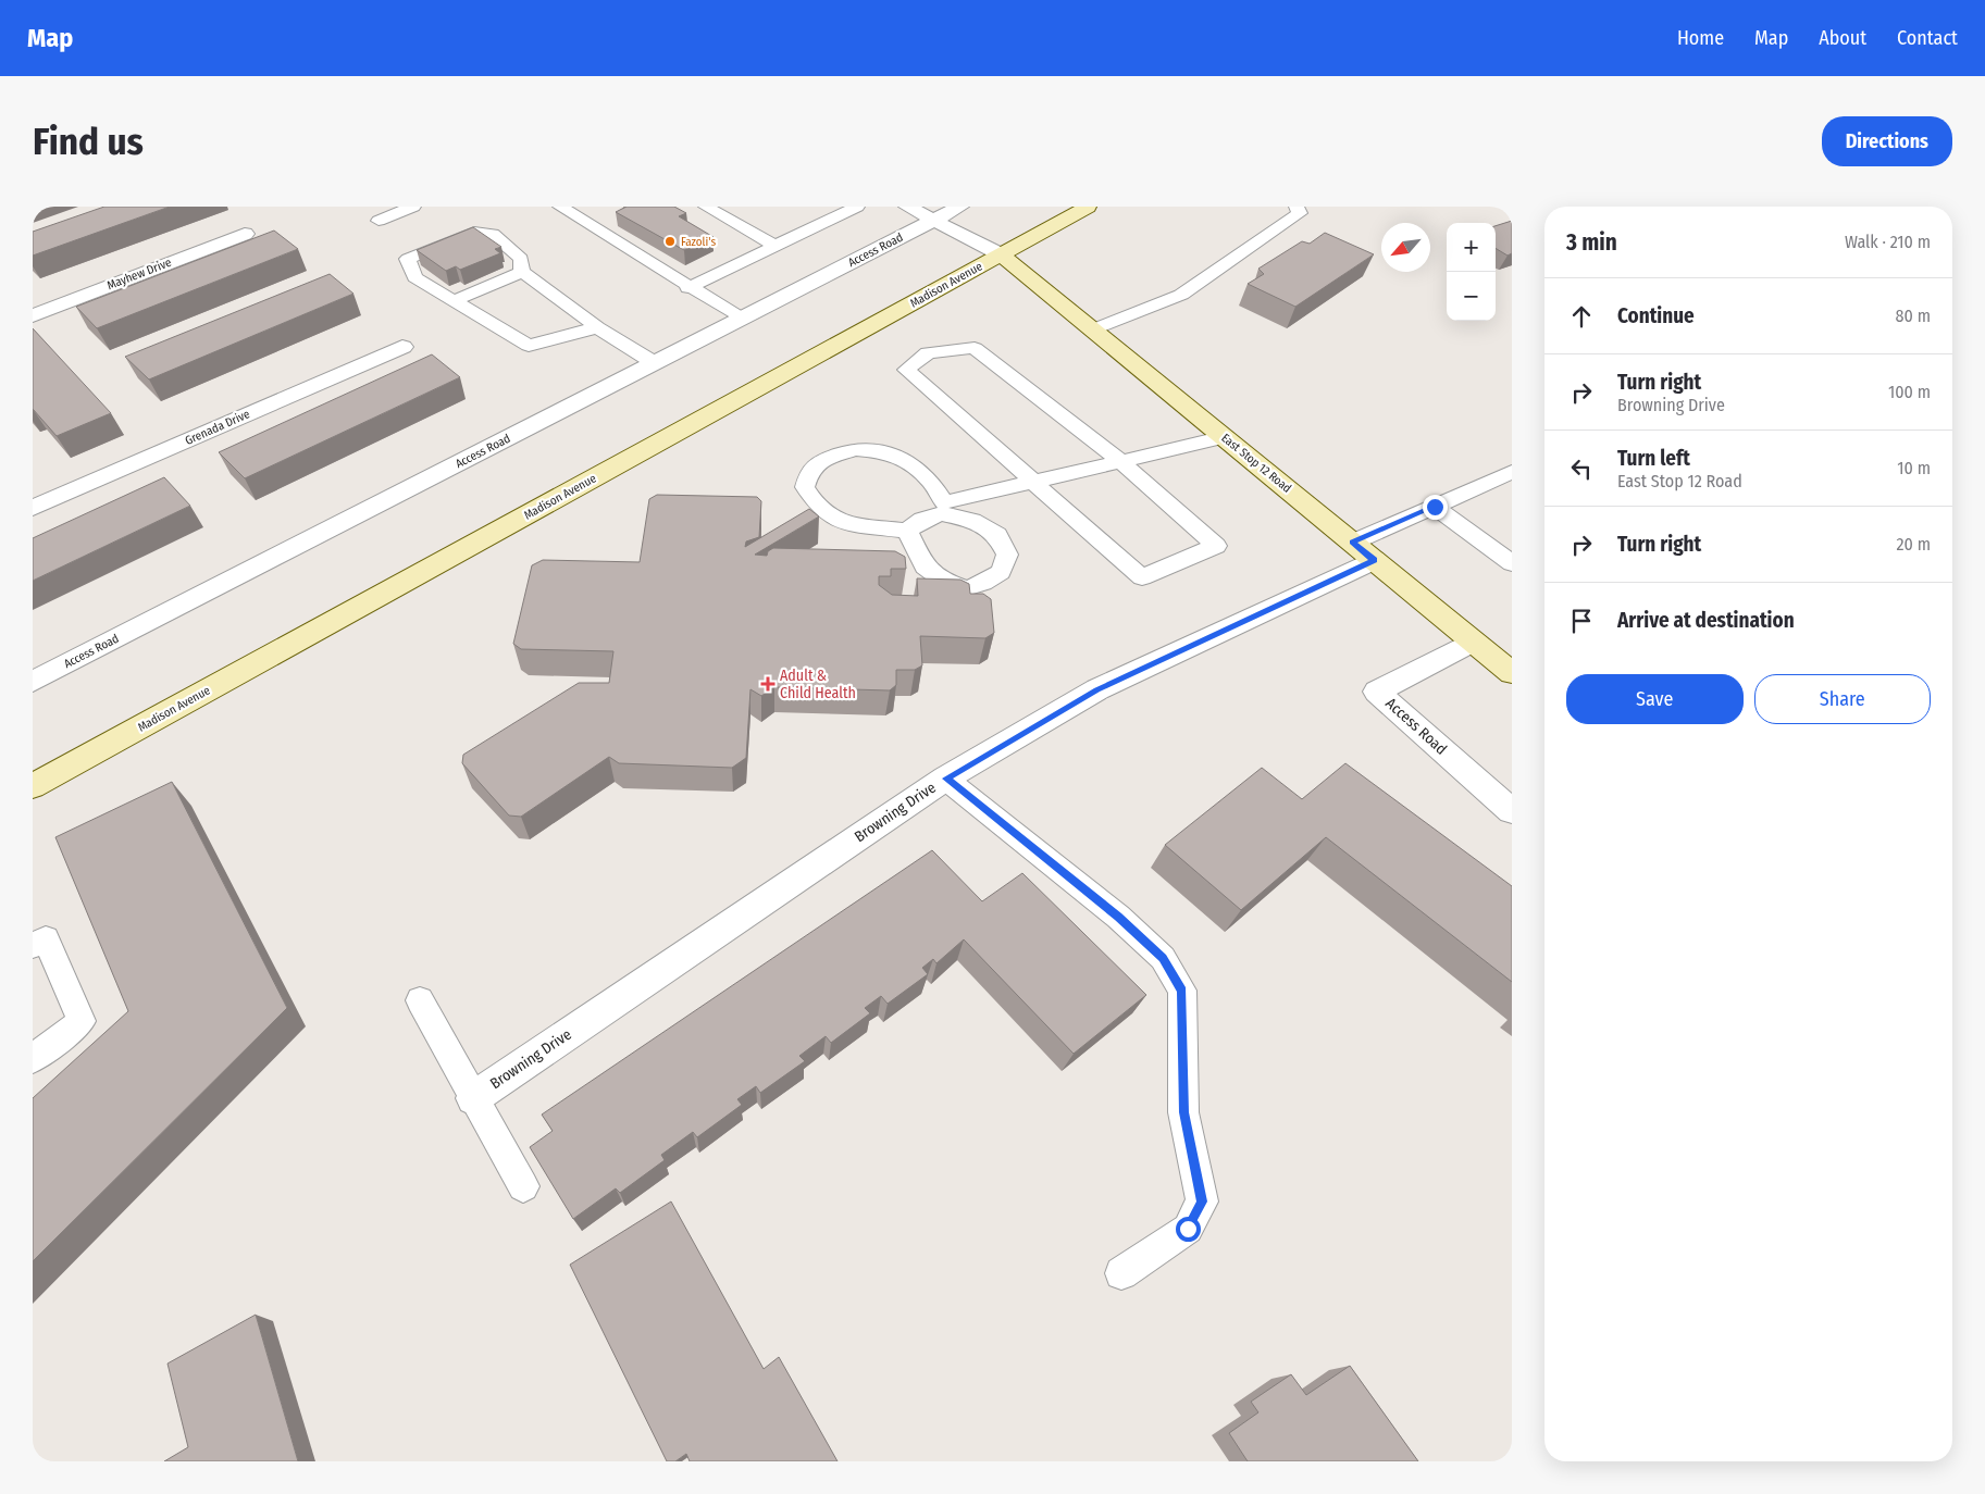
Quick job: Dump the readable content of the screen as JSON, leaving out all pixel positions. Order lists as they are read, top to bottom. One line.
{"streets":{"main road":["Madison Avenue","East Stop 12 Road"],"street":["Access Road","Mayhew Drive","Grenada Drive","Browning Drive"]},"crossings":[["Access Road","East Stop 12 Road"],["Madison Avenue","East Stop 12 Road"],["East Stop 12 Road","Browning Drive"]],"places":{"other":["Fazoli's"],"health":["Adult & Child Health"]},"north":"bottom left","page":{"header":"Map","nav":["Home","Map","About","Contact"],"buttons":["Directions",["Save","Share"]],"title":"Find us","heading":["3 min","Walk · 210 m"],"map_buttons":["+","−"],"list":[["Continue","80 m"],["Turn right","Browning Drive","100 m"],["Turn left","East Stop 12 Road","10 m"],["Turn right","20 m"],"Arrive at destination"]}}
